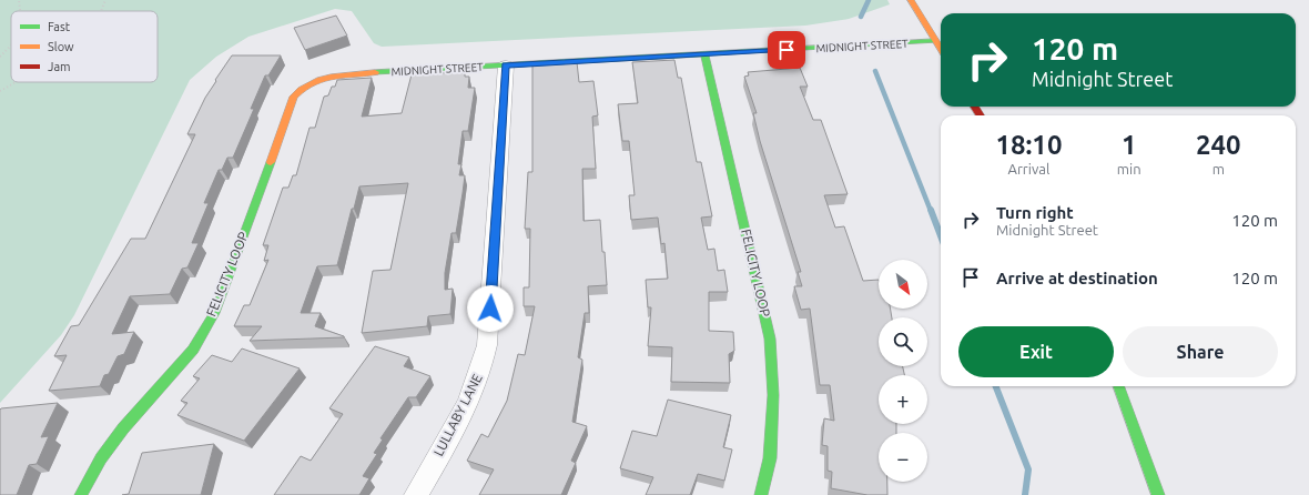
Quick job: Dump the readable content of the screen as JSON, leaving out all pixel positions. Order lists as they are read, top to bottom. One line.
{"streets":{"street":["MIDNIGHT STREET","FELICITY LOOP","LULLABY LANE"]},"crossings":[["MIDNIGHT STREET","FELICITY LOOP"],["MIDNIGHT STREET","LULLABY LANE"]],"legend":["Fast","Slow","Jam"],"north":"bottom right","page":{"turn":["120 m","Midnight Street"],"eta":["18:10","Arrival","1","min","240","m"],"list":[{"name":"Turn right","note":"Midnight Street","value":"120 m"},{"name":"Arrive at destination","value":"120 m"}],"map_buttons":["+","−"],"buttons":["Exit","Share"]}}
